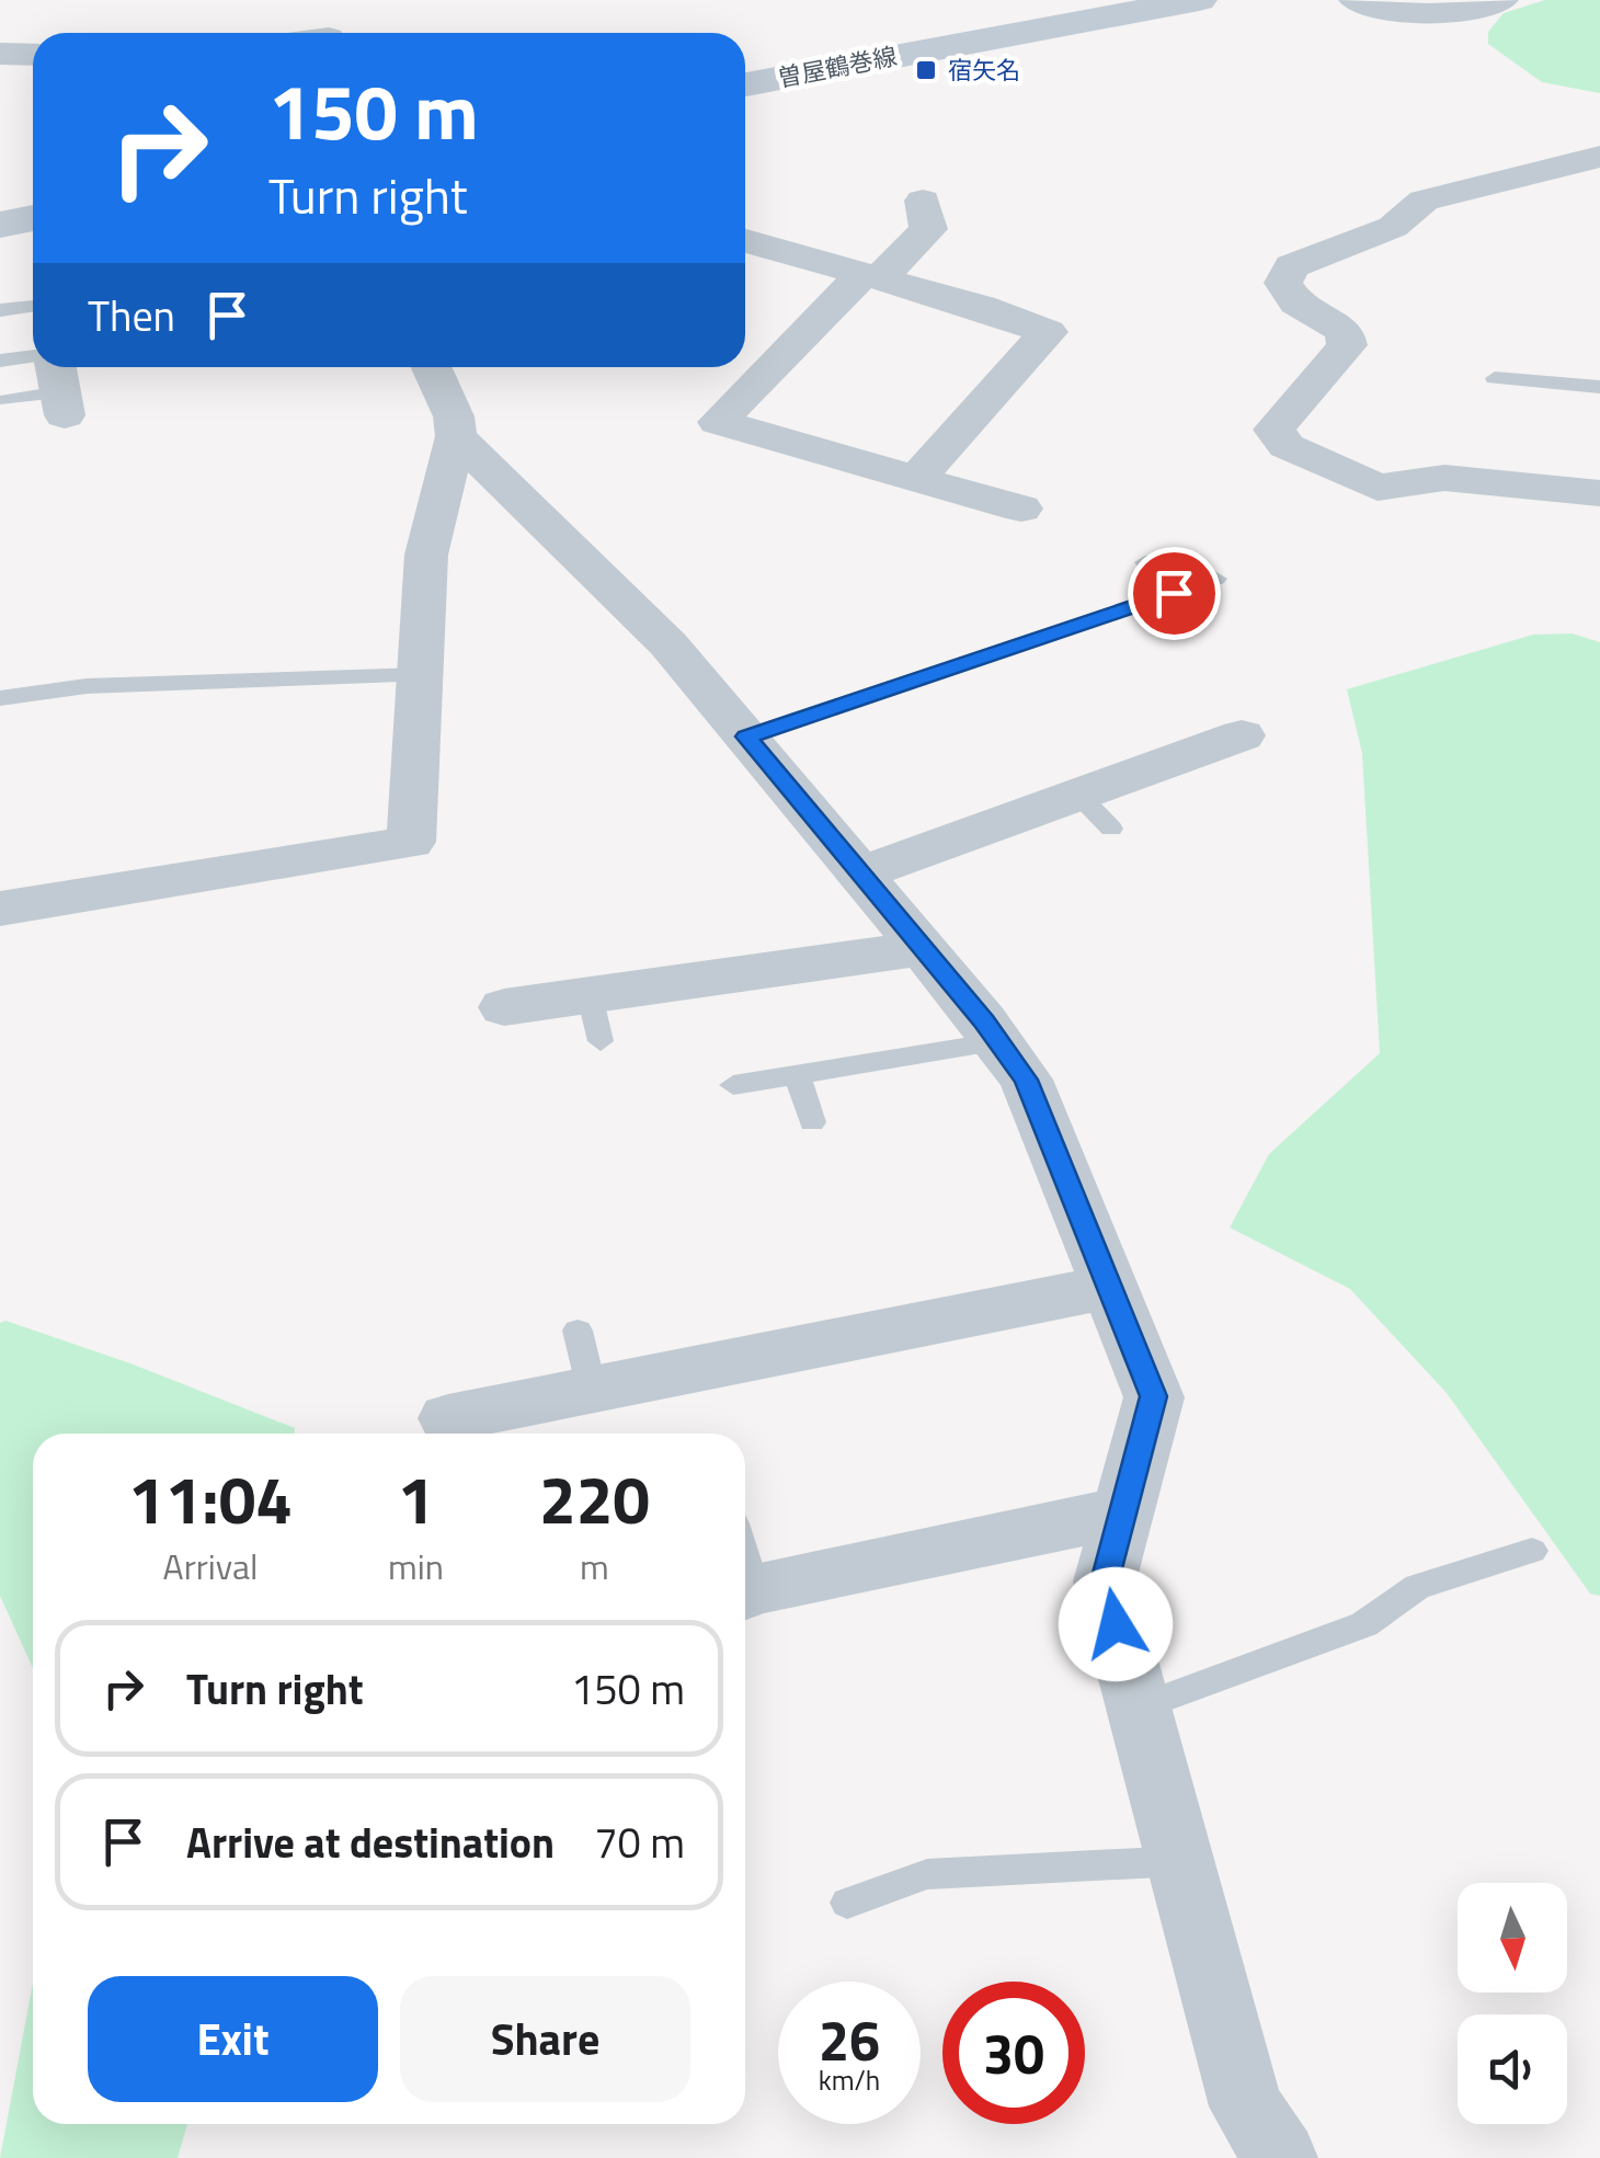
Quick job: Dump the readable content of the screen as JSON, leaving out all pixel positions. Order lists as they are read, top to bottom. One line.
{"streets":{"main road":["曽屋鶴巻線"]},"places":{"transit":["宿矢名"]},"north":"bottom","page":{"turn":["150 m","Turn right"],"then":"Then","eta":["11:04","Arrival","1","min","220","m"],"list":[{"name":"Turn right","value":"150 m"},{"name":"Arrive at destination","value":"70 m"}],"buttons":["Exit","Share"],"speed":"26 km/h","limit":"30"}}
